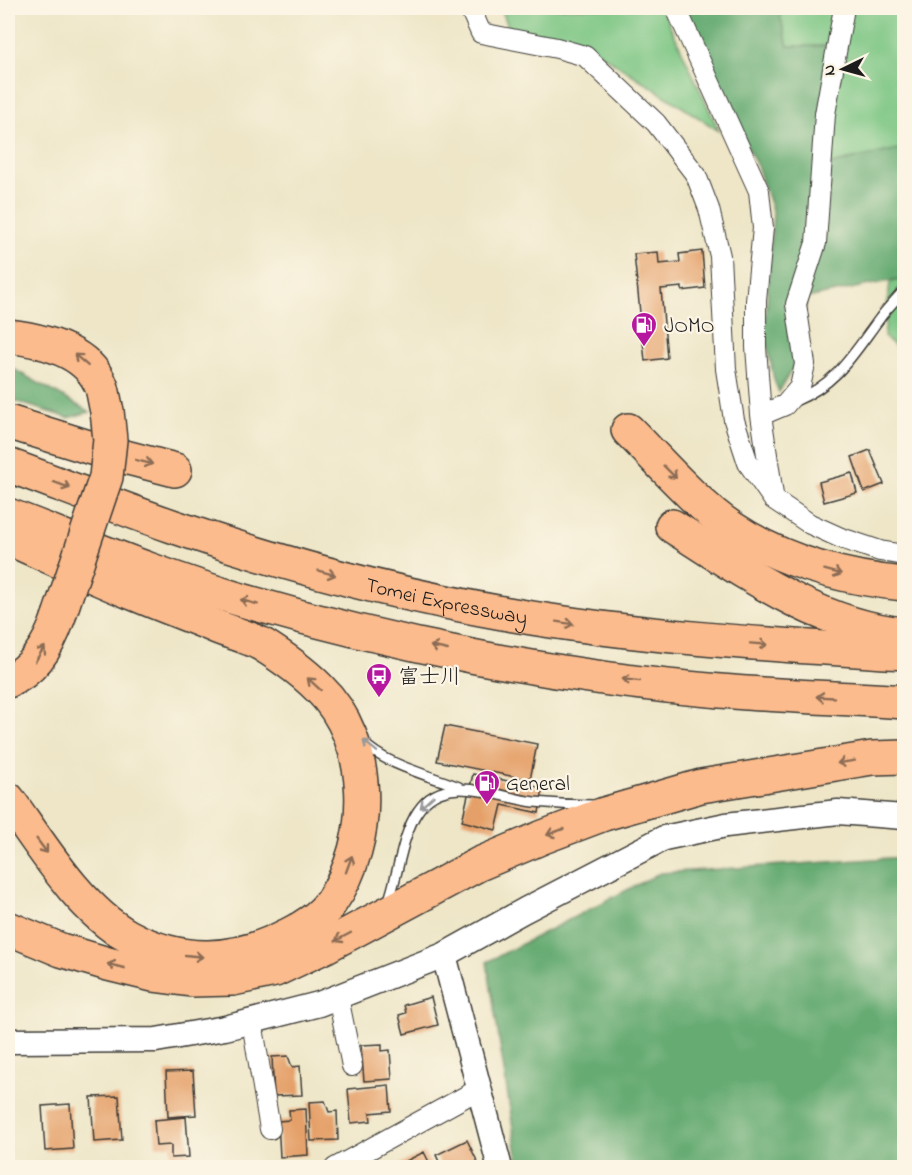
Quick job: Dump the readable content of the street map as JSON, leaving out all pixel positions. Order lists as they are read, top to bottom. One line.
{"streets":{"highway":["Tomei Expressway"]},"places":{"fuel station":["JOMO","General"],"bus stop":["富士川"]},"north":"left"}
